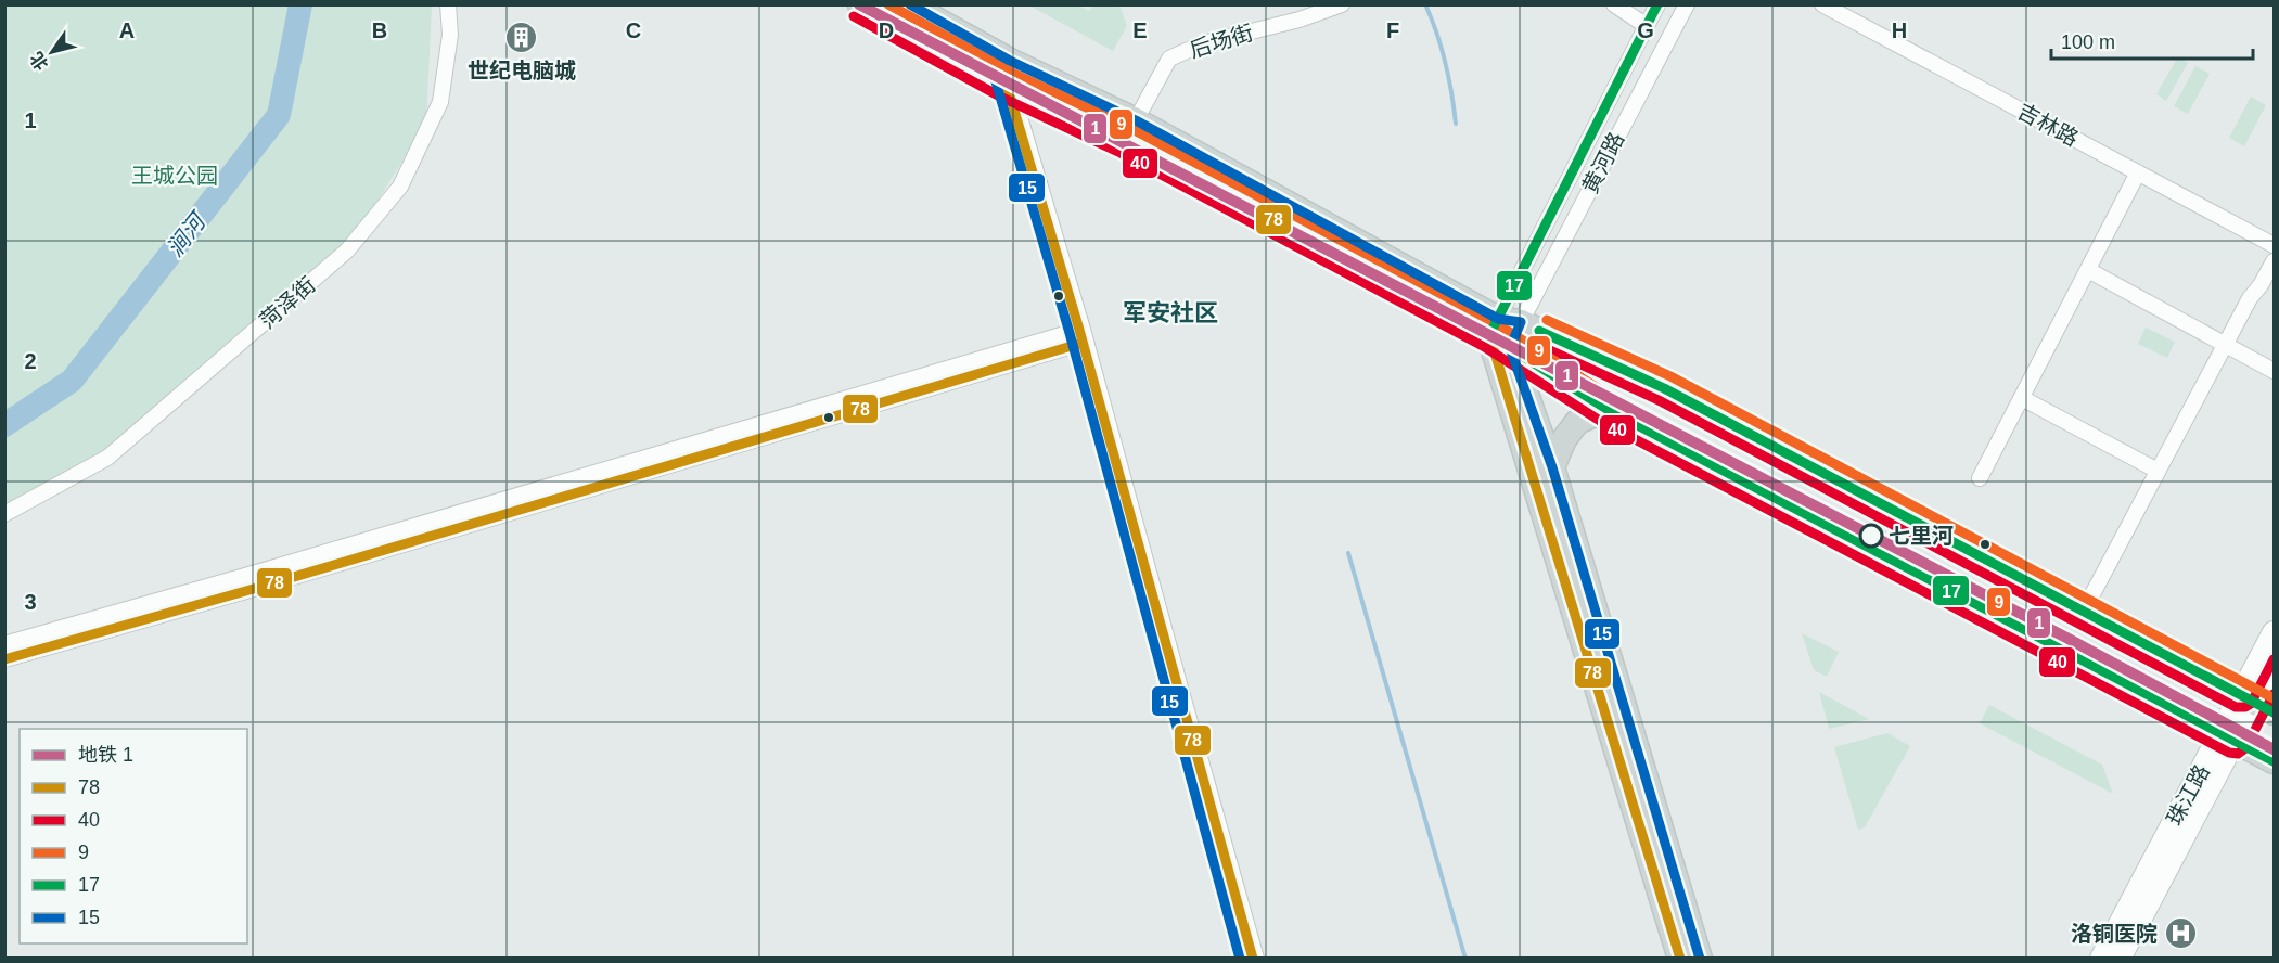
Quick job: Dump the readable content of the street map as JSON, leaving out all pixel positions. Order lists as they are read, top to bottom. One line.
{"streets":{"street":["后场街","吉林路","黄河路","菏泽街","珠江路"]},"districts":["军安社区"],"water":["涧河"],"parks":["王城公园"],"places":{"building":["世纪电脑城"],"other":["七里河"],"hospital":["洛铜医院"]},"lines":["metro line 1","transit line 9","transit line 17","transit line 15","transit line 40","transit line 78"],"legend":["地铁 1","78","40","9","17","15"],"scale_bar":"100 m","north":"bottom left","grid":{"columns":["A","B","C","D","E","F","G","H"],"rows":["1","2","3"]}}
